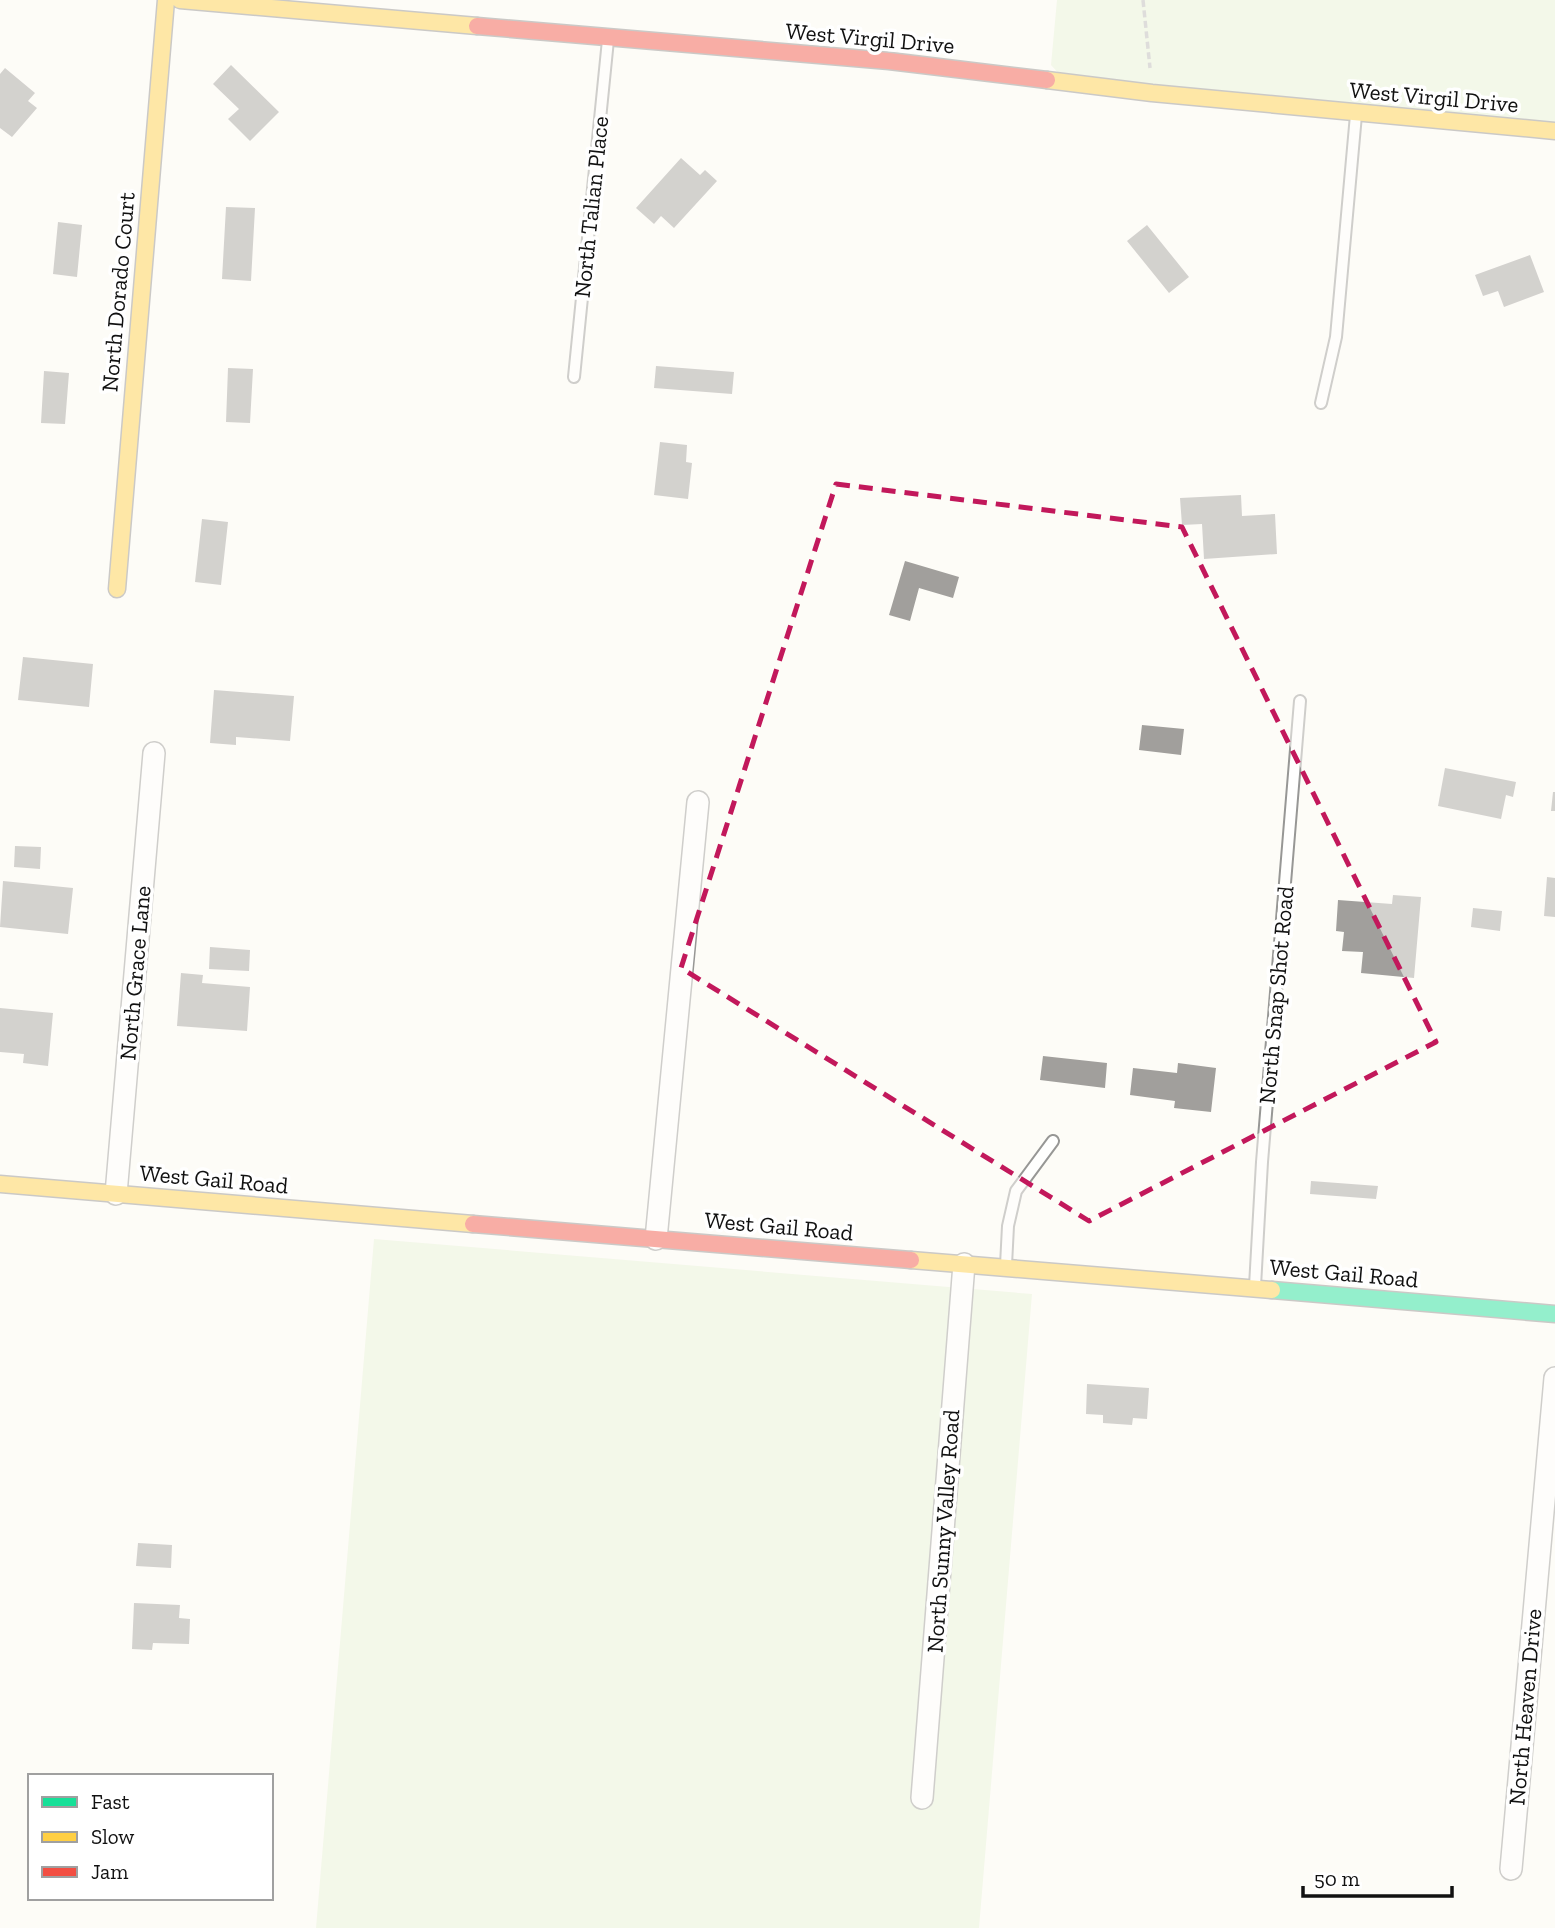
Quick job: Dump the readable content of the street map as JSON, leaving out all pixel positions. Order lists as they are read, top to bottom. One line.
{"streets":{"street":["West Virgil Drive","North Dorado Court","North Grace Lane","West Gail Road","North Sunny Valley Road","North Heaven Drive"],"lane":["North Talian Place","North Snap Shot Road"]},"crossings":[["West Virgil Drive","North Talian Place"],["North Grace Lane","West Gail Road"],["North Snap Shot Road","West Gail Road"],["West Gail Road","North Sunny Valley Road"]],"legend":["Fast","Slow","Jam"],"scale_bar":"50 m"}
